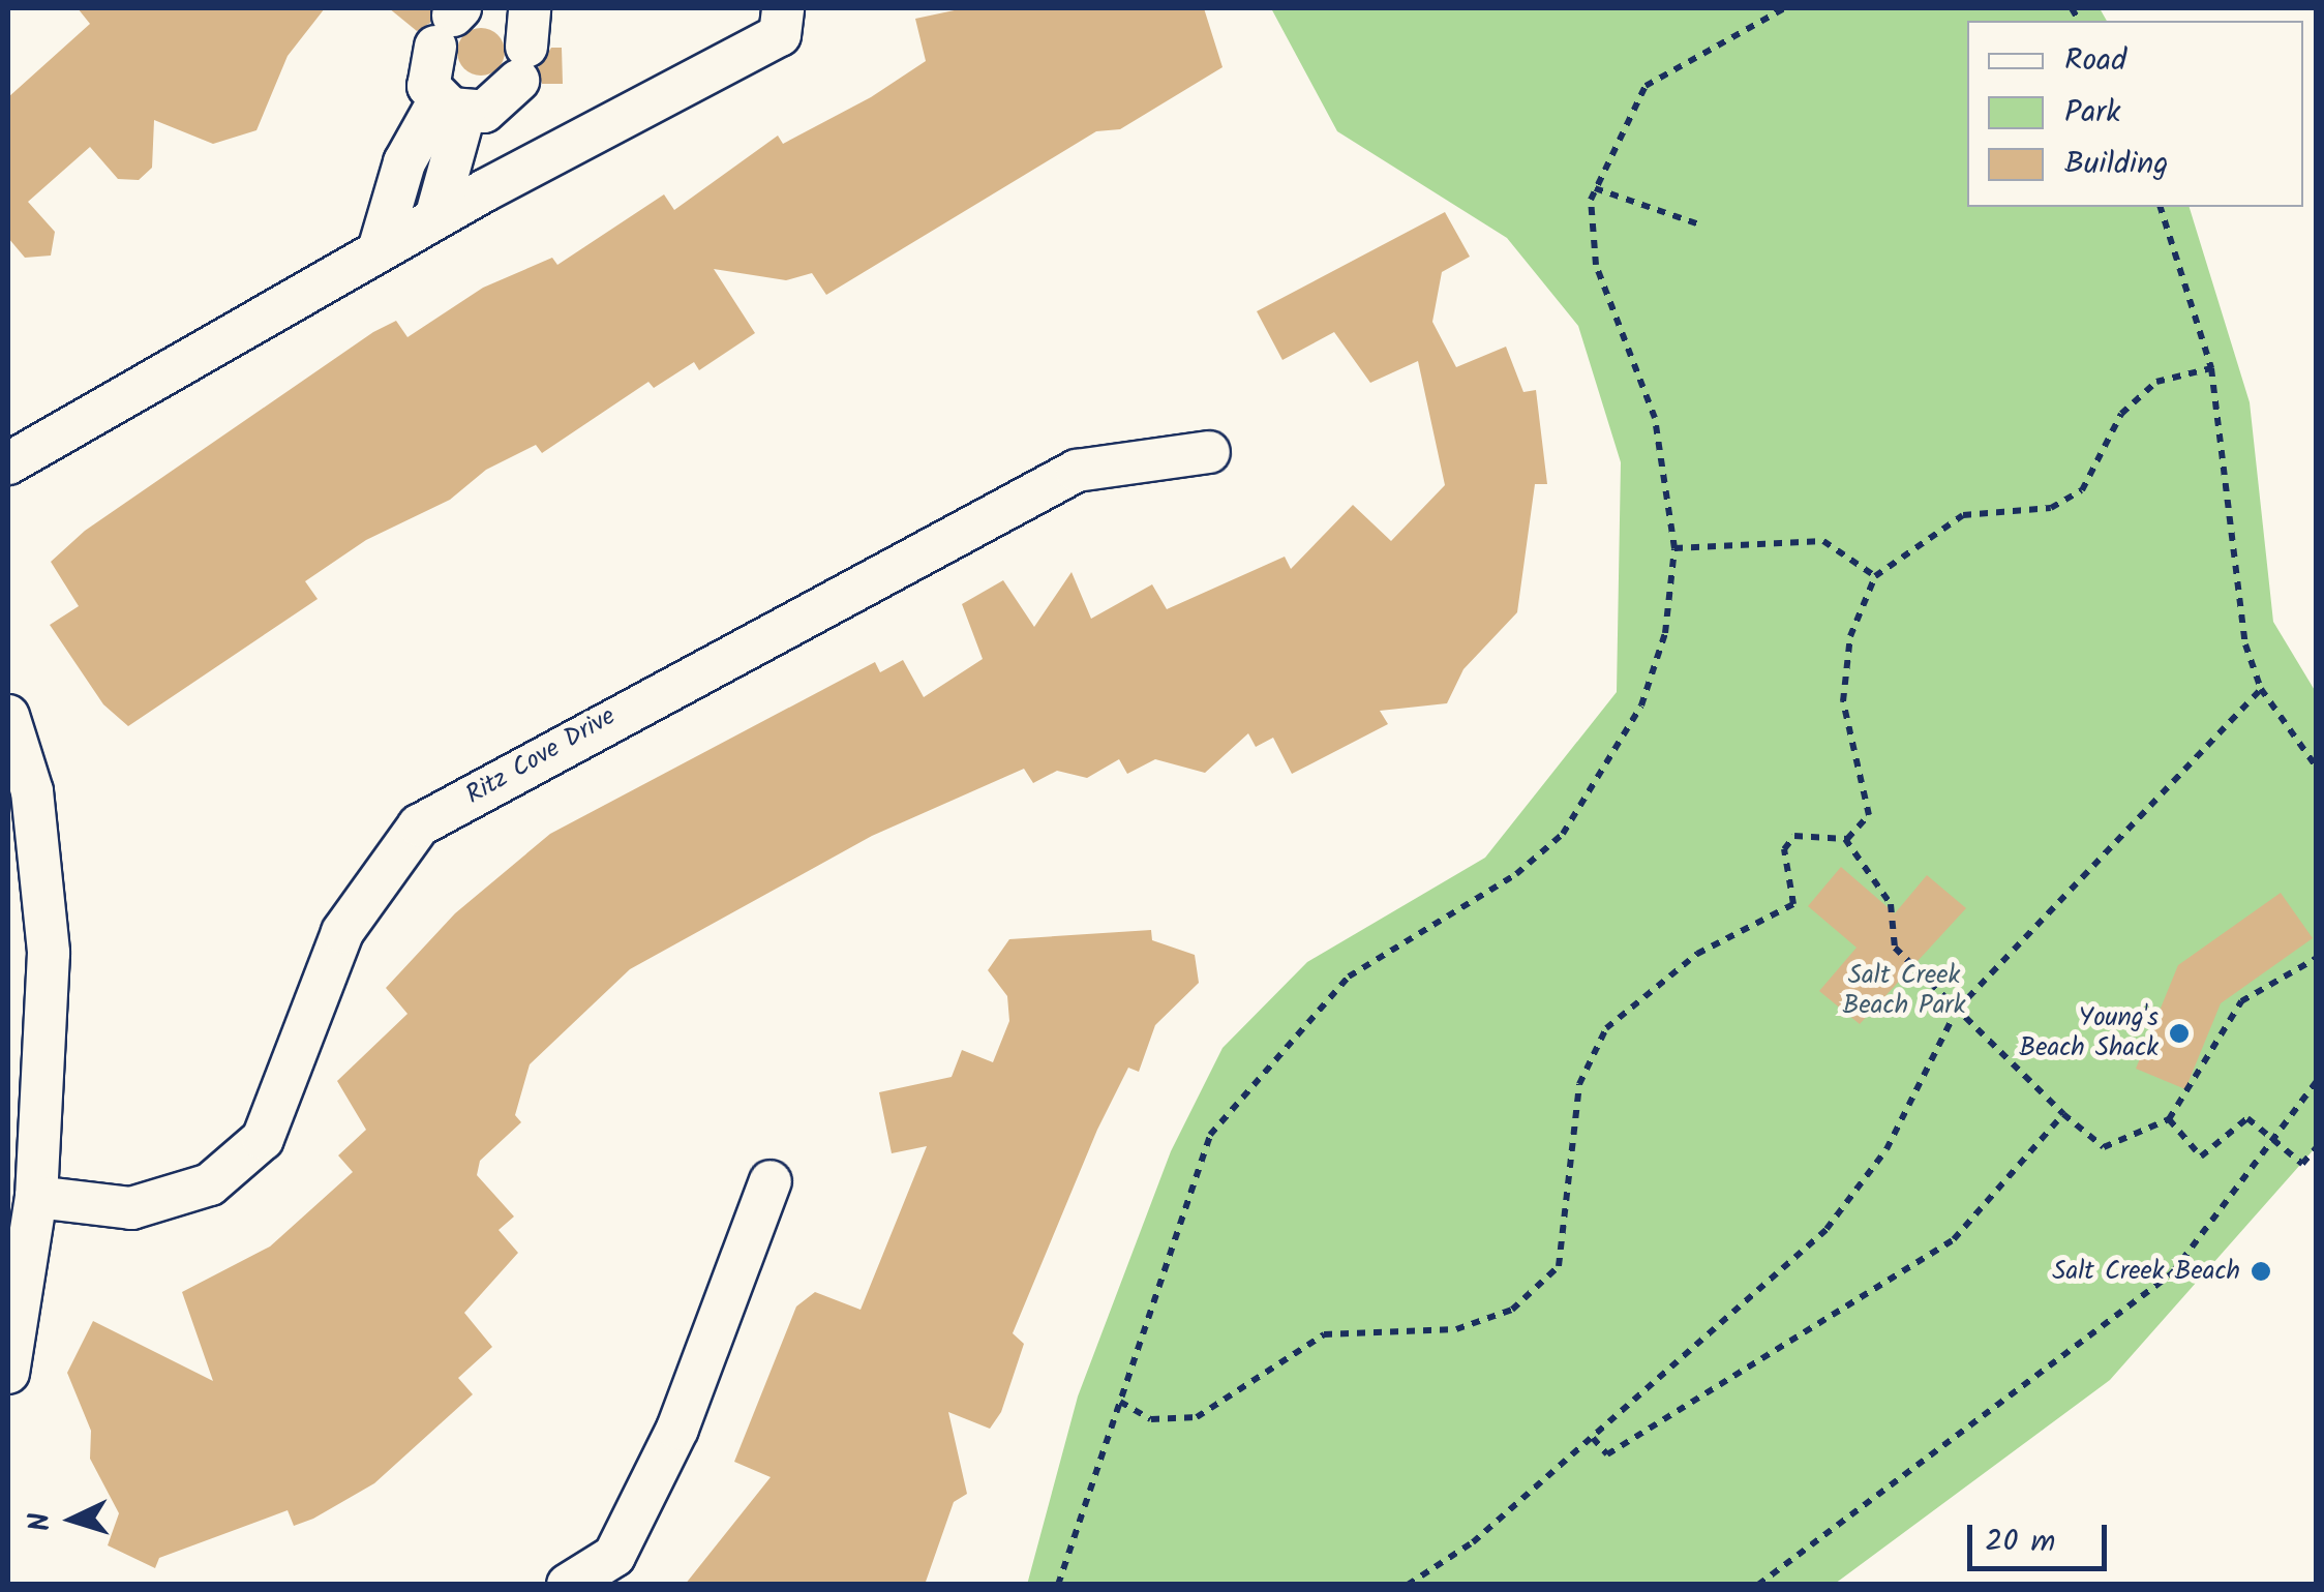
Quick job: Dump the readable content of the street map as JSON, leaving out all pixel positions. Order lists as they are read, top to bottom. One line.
{"streets":{"street":["Ritz Cove Drive"]},"parks":["Salt Creek Beach Park"],"places":["Young's Beach Shack","Salt Creek Beach"],"legend":["Road","Park","Building"],"scale_bar":"20 m","north":"left"}
